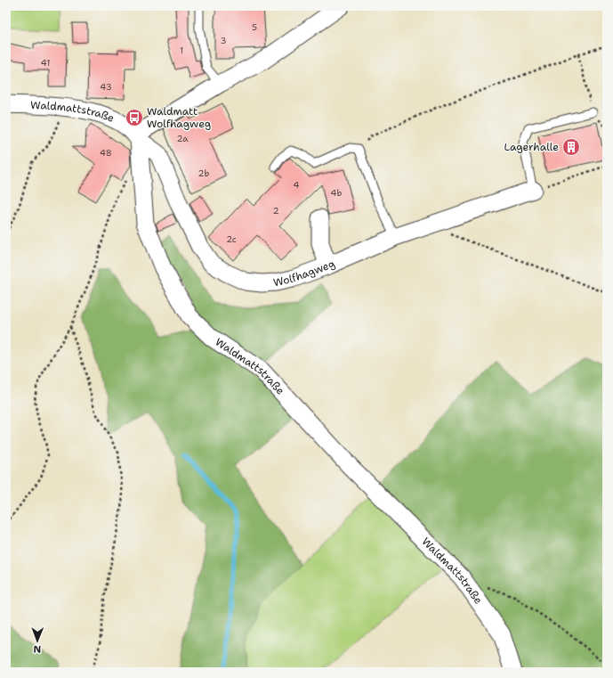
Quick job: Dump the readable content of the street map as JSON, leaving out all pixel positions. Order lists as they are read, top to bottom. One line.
{"streets":{"street":["Waldmattstraße","Wolfhagweg"]},"crossings":[["Waldmattstraße","Wolfhagweg"]],"places":{"bus stop":["Waldmatt Wolfhagweg"],"building":["Lagerhalle"]},"house_numbers":["5","3","1","41","43","2a","48","2b","4","4b","2","2c"],"north":"bottom"}
